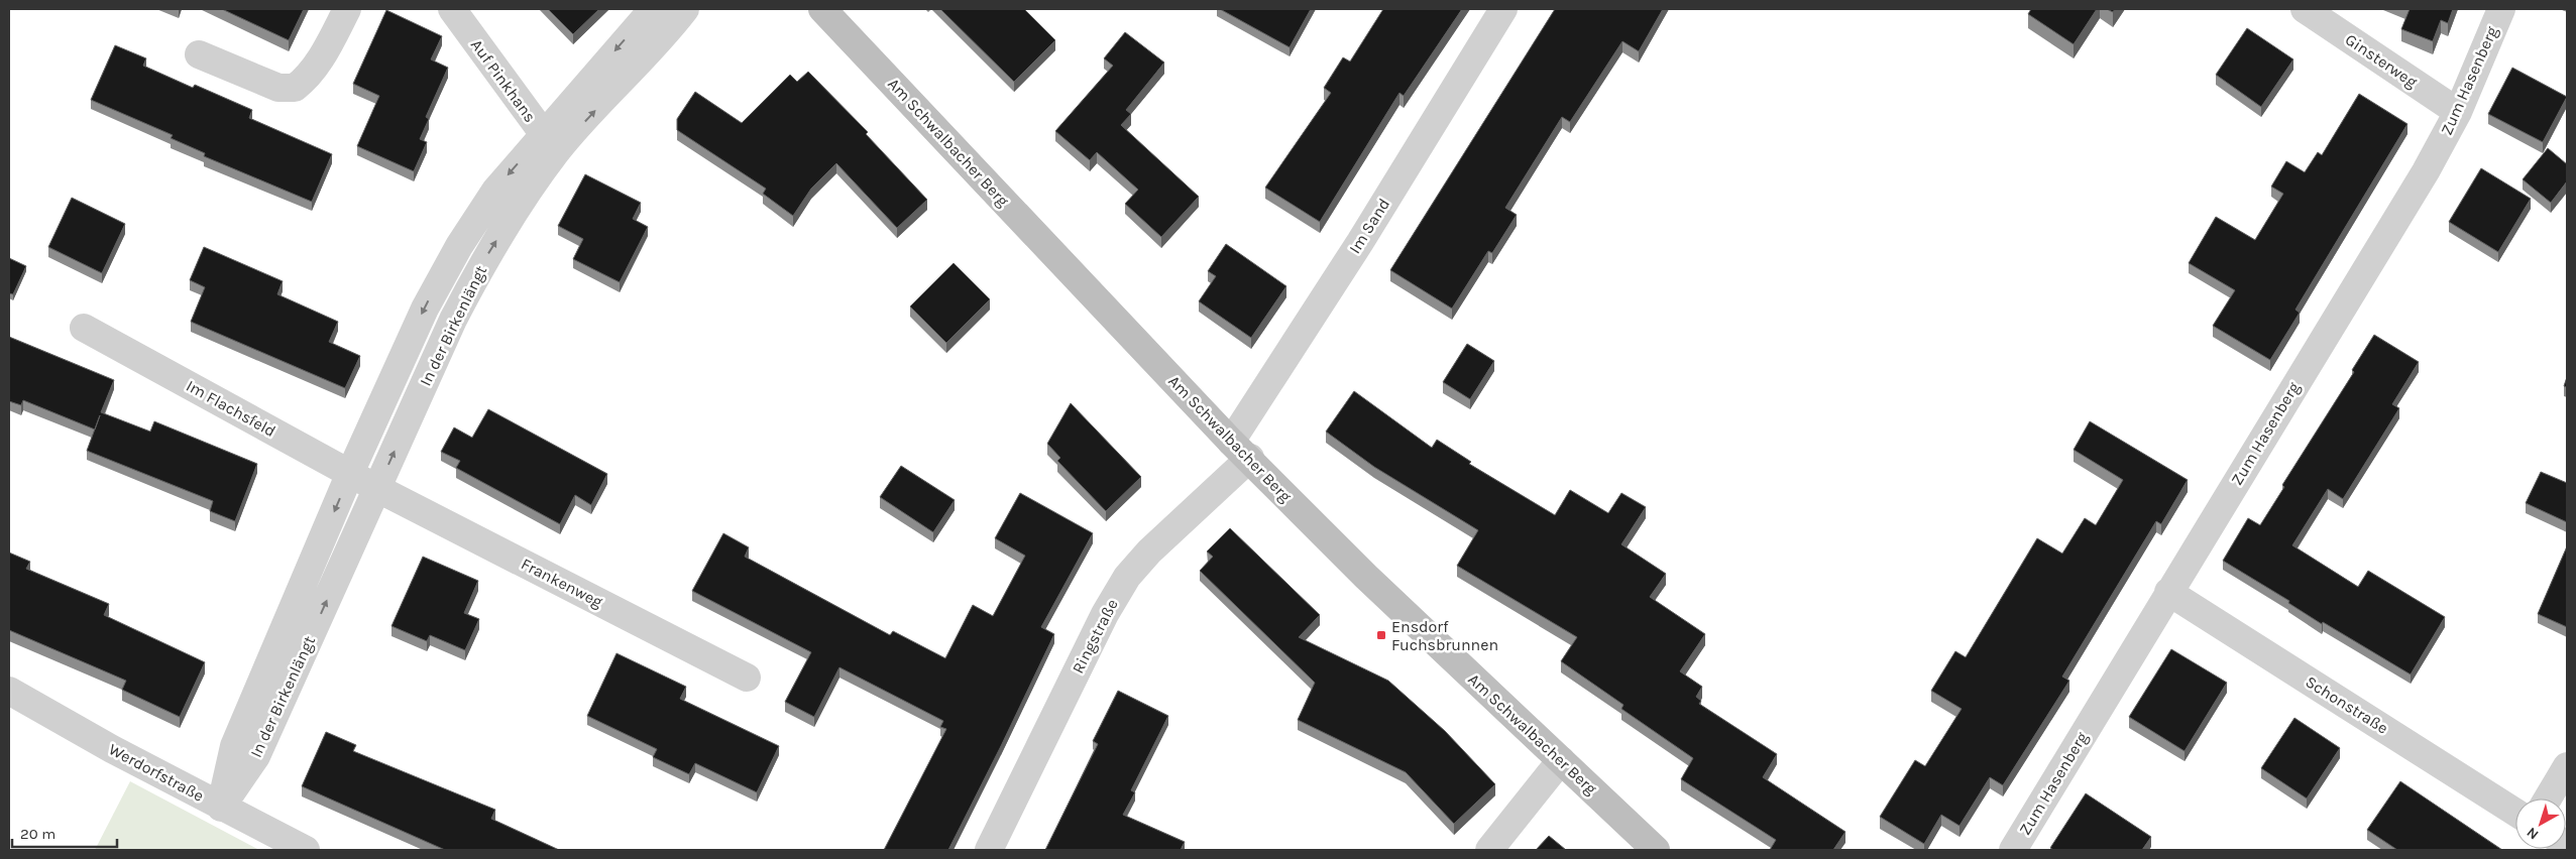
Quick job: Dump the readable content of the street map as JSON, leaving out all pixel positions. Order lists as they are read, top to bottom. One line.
{"streets":{"main road":["Am Schwalbacher Berg"],"street":["Ginsterweg","Auf Pinkhans","Zum Hasenberg","Im Sand","In der Birkenlängt","Im Flachsfeld","Frankenweg","Ringstraße","Schonstraße","Werdorfstraße"]},"crossings":[["Ginsterweg","Zum Hasenberg"],["Auf Pinkhans","In der Birkenlängt"],["Zum Hasenberg","Schonstraße"],["Am Schwalbacher Berg","Im Sand"],["Am Schwalbacher Berg","Ringstraße"],["Im Sand","Ringstraße"],["In der Birkenlängt","Im Flachsfeld"],["In der Birkenlängt","Frankenweg"],["In der Birkenlängt","Werdorfstraße"],["Im Flachsfeld","Frankenweg"]],"places":{"transit":["Ensdorf Fuchsbrunnen"]},"scale_bar":"20 m","north":"bottom left"}
